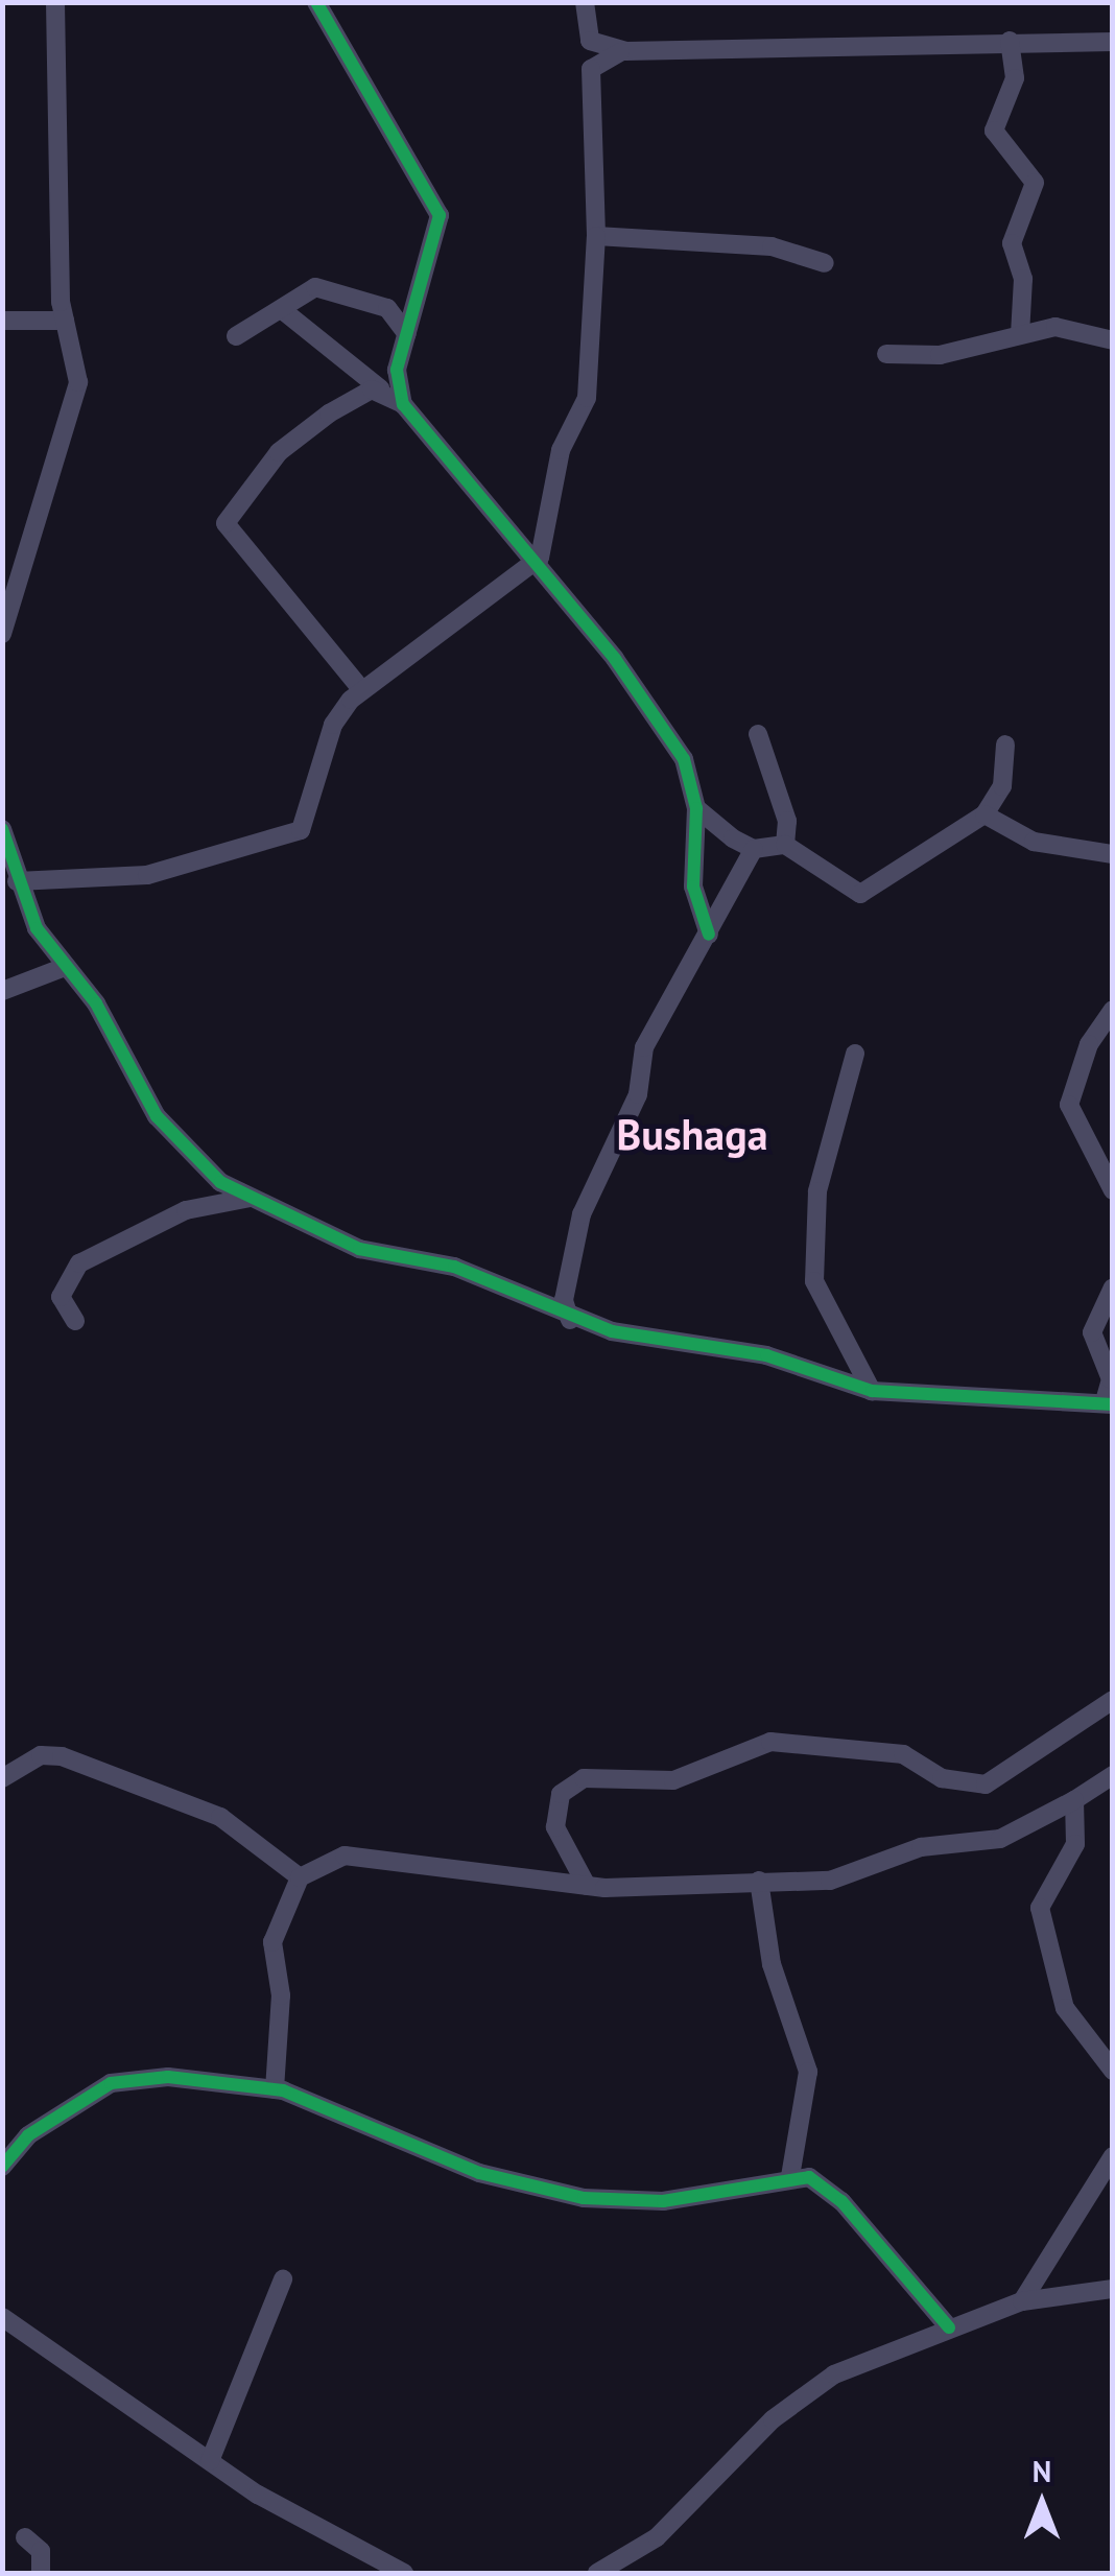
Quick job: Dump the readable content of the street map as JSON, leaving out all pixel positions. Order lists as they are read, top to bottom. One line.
{"districts":["Bushaga"],"north":"top"}
